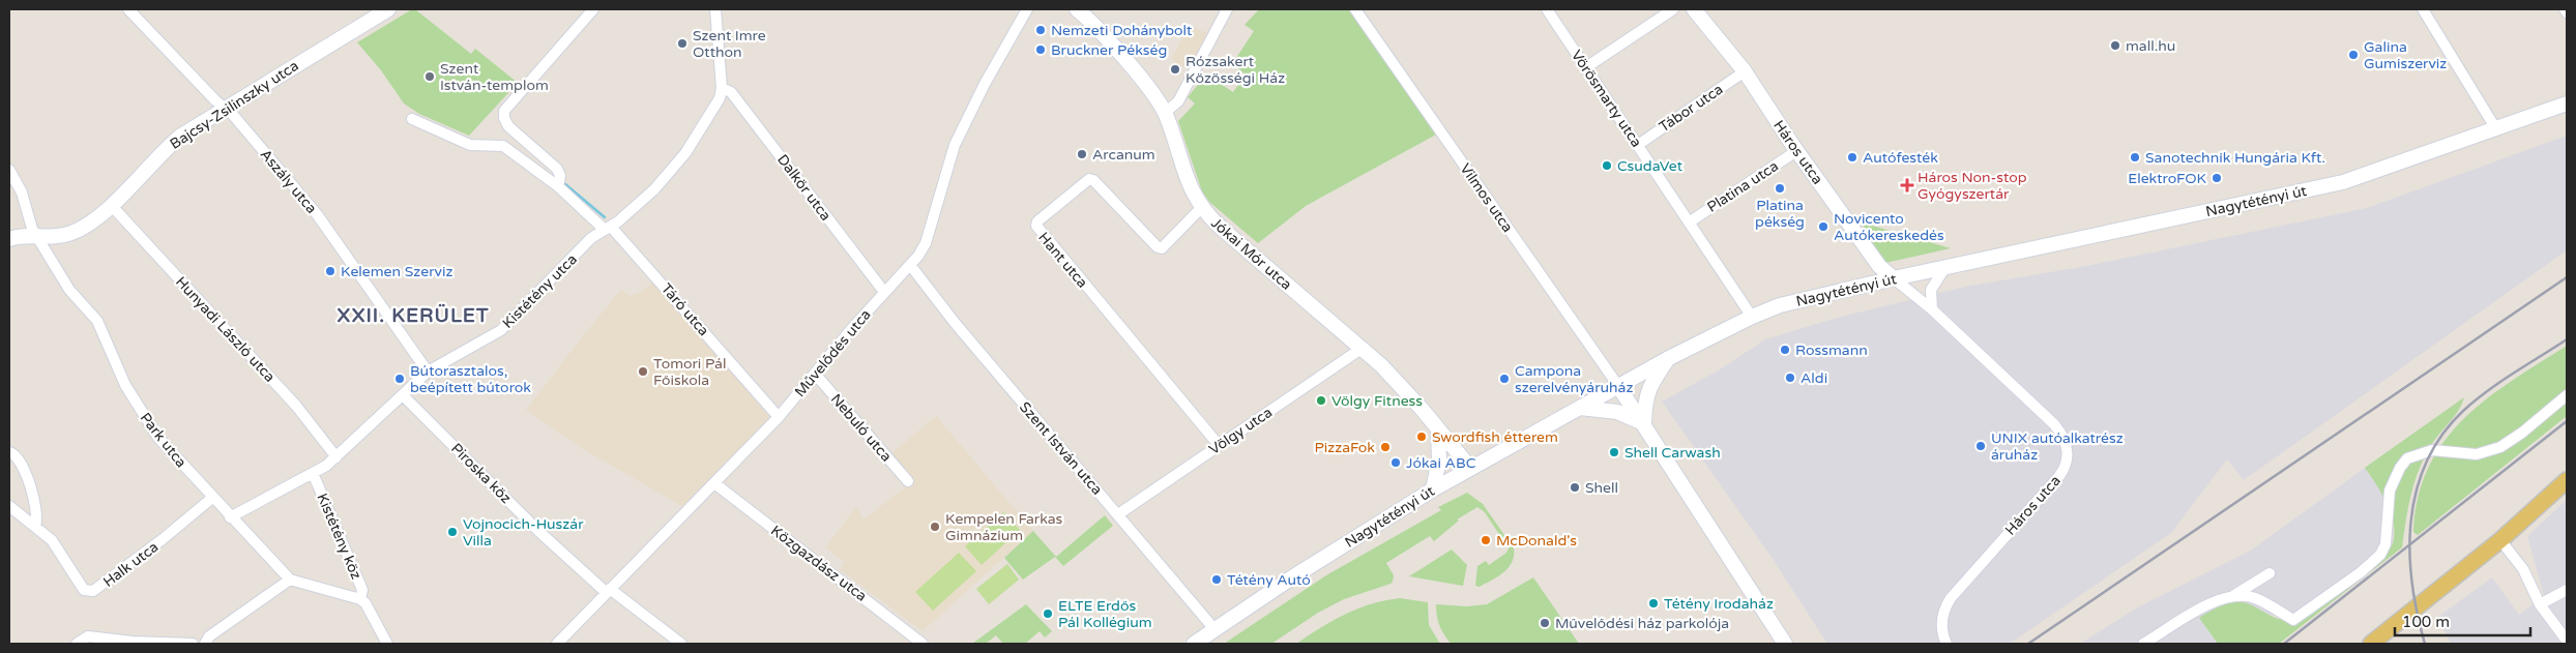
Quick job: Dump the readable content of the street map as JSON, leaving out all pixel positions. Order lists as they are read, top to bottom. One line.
{"streets":{"street":["Vörösmarty utca","Bajcsy-Zsilinszky utca","Tábor utca","Háros utca","Aszály utca","Platina utca","Dalkör utca","Vilmos utca","Nagytétényi út","Jókai Mór utca","Hant utca","Kistétény utca","Táró utca","Hunyadi László utca","Művelődés utca","Nebuló utca","Völgy utca","Park utca","Szent István utca","Piroska köz","Kistétény köz","Közgazdász utca","Halk utca"]},"crossings":[["Vörösmarty utca","Tábor utca"],["Vörösmarty utca","Platina utca"],["Vörösmarty utca","Nagytétényi út"],["Bajcsy-Zsilinszky utca","Aszály utca"],["Bajcsy-Zsilinszky utca","Hunyadi László utca"],["Bajcsy-Zsilinszky utca","Park utca"],["Tábor utca","Háros utca"],["Háros utca","Platina utca"],["Háros utca","Nagytétényi út"],["Aszály utca","Kistétény utca"],["Dalkör utca","Kistétény utca"],["Dalkör utca","Művelődés utca"],["Vilmos utca","Nagytétényi út"],["Nagytétényi út","Jókai Mór utca"],["Nagytétényi út","Szent István utca"],["Jókai Mór utca","Hant utca"],["Jókai Mór utca","Völgy utca"],["Hant utca","Völgy utca"],["Kistétény utca","Táró utca"],["Kistétény utca","Hunyadi László utca"],["Kistétény utca","Park utca"],["Kistétény utca","Piroska köz"],["Kistétény utca","Kistétény köz"],["Táró utca","Művelődés utca"],["Művelődés utca","Nebuló utca"],["Művelődés utca","Szent István utca"],["Művelődés utca","Piroska köz"],["Művelődés utca","Közgazdász utca"],["Völgy utca","Szent István utca"],["Park utca","Halk utca"]],"districts":["XXII. KERÜLET"],"places":{"other":["Nemzeti Dohánybolt","Szent Imre Otthon","mall.hu","Bruckner Pékség","Galina Gumiszerviz","Rózsakert Közösségi Ház","Szent István-templom","Arcanum","Autófesték","Sanotechnik Hungária Kft.","CsudaVet","ElektroFOK","Platina pékség","Novicento Autókereskedés","Kelemen Szerviz","Rossmann","Tomori Pál Főiskola","Aldi","Bútorasztalos, beépített bútorok","Campona szerelvényáruház","Völgy Fitness","Swordfish étterem","UNIX autóalkatrész áruház","PizzaFok","Shell Carwash","Jókai ABC","Shell","Kempelen Farkas Gimnázium","Vojnocich-Huszár Villa","McDonald's","Tétény Autó","Tétény Irodaház","ELTE Erdős Pál Kollégium","Művelődési ház parkolója"],"health":["Háros Non-stop Gyógyszertár"]},"scale_bar":"100 m"}
